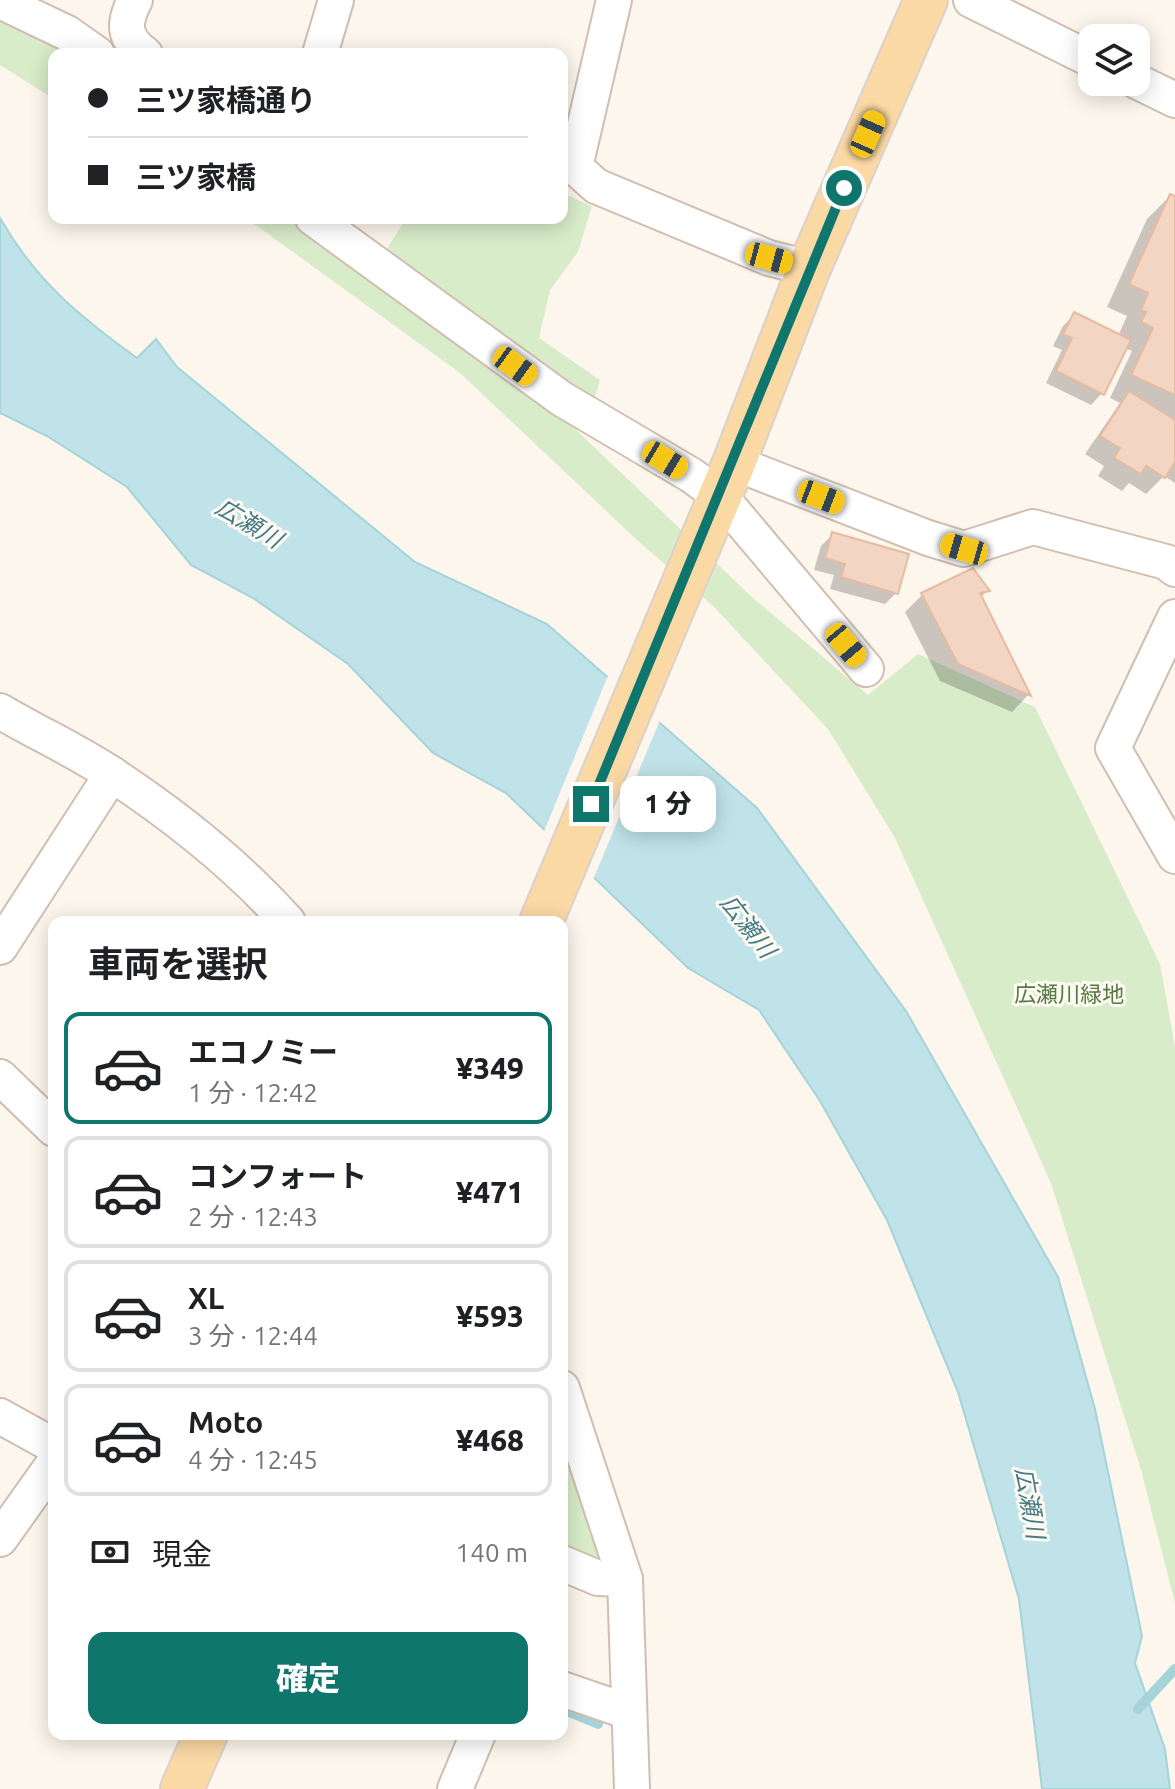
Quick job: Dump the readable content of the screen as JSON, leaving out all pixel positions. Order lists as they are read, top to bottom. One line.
{"water":["広瀬川"],"parks":["広瀬川緑地"],"page":{"banner":["三ツ家橋通り","三ツ家橋"],"bubble":"1 分","heading":"車両を選択","list":[{"name":"エコノミー","note":"1 分 · 12:42","value":"¥349"},{"name":"コンフォート","note":"2 分 · 12:43","value":"¥471"},{"name":"XL","note":"3 分 · 12:44","value":"¥593"},{"name":"Moto","note":"4 分 · 12:45","value":"¥468"}],"pay":["現金","140 m"],"buttons":"確定"}}
